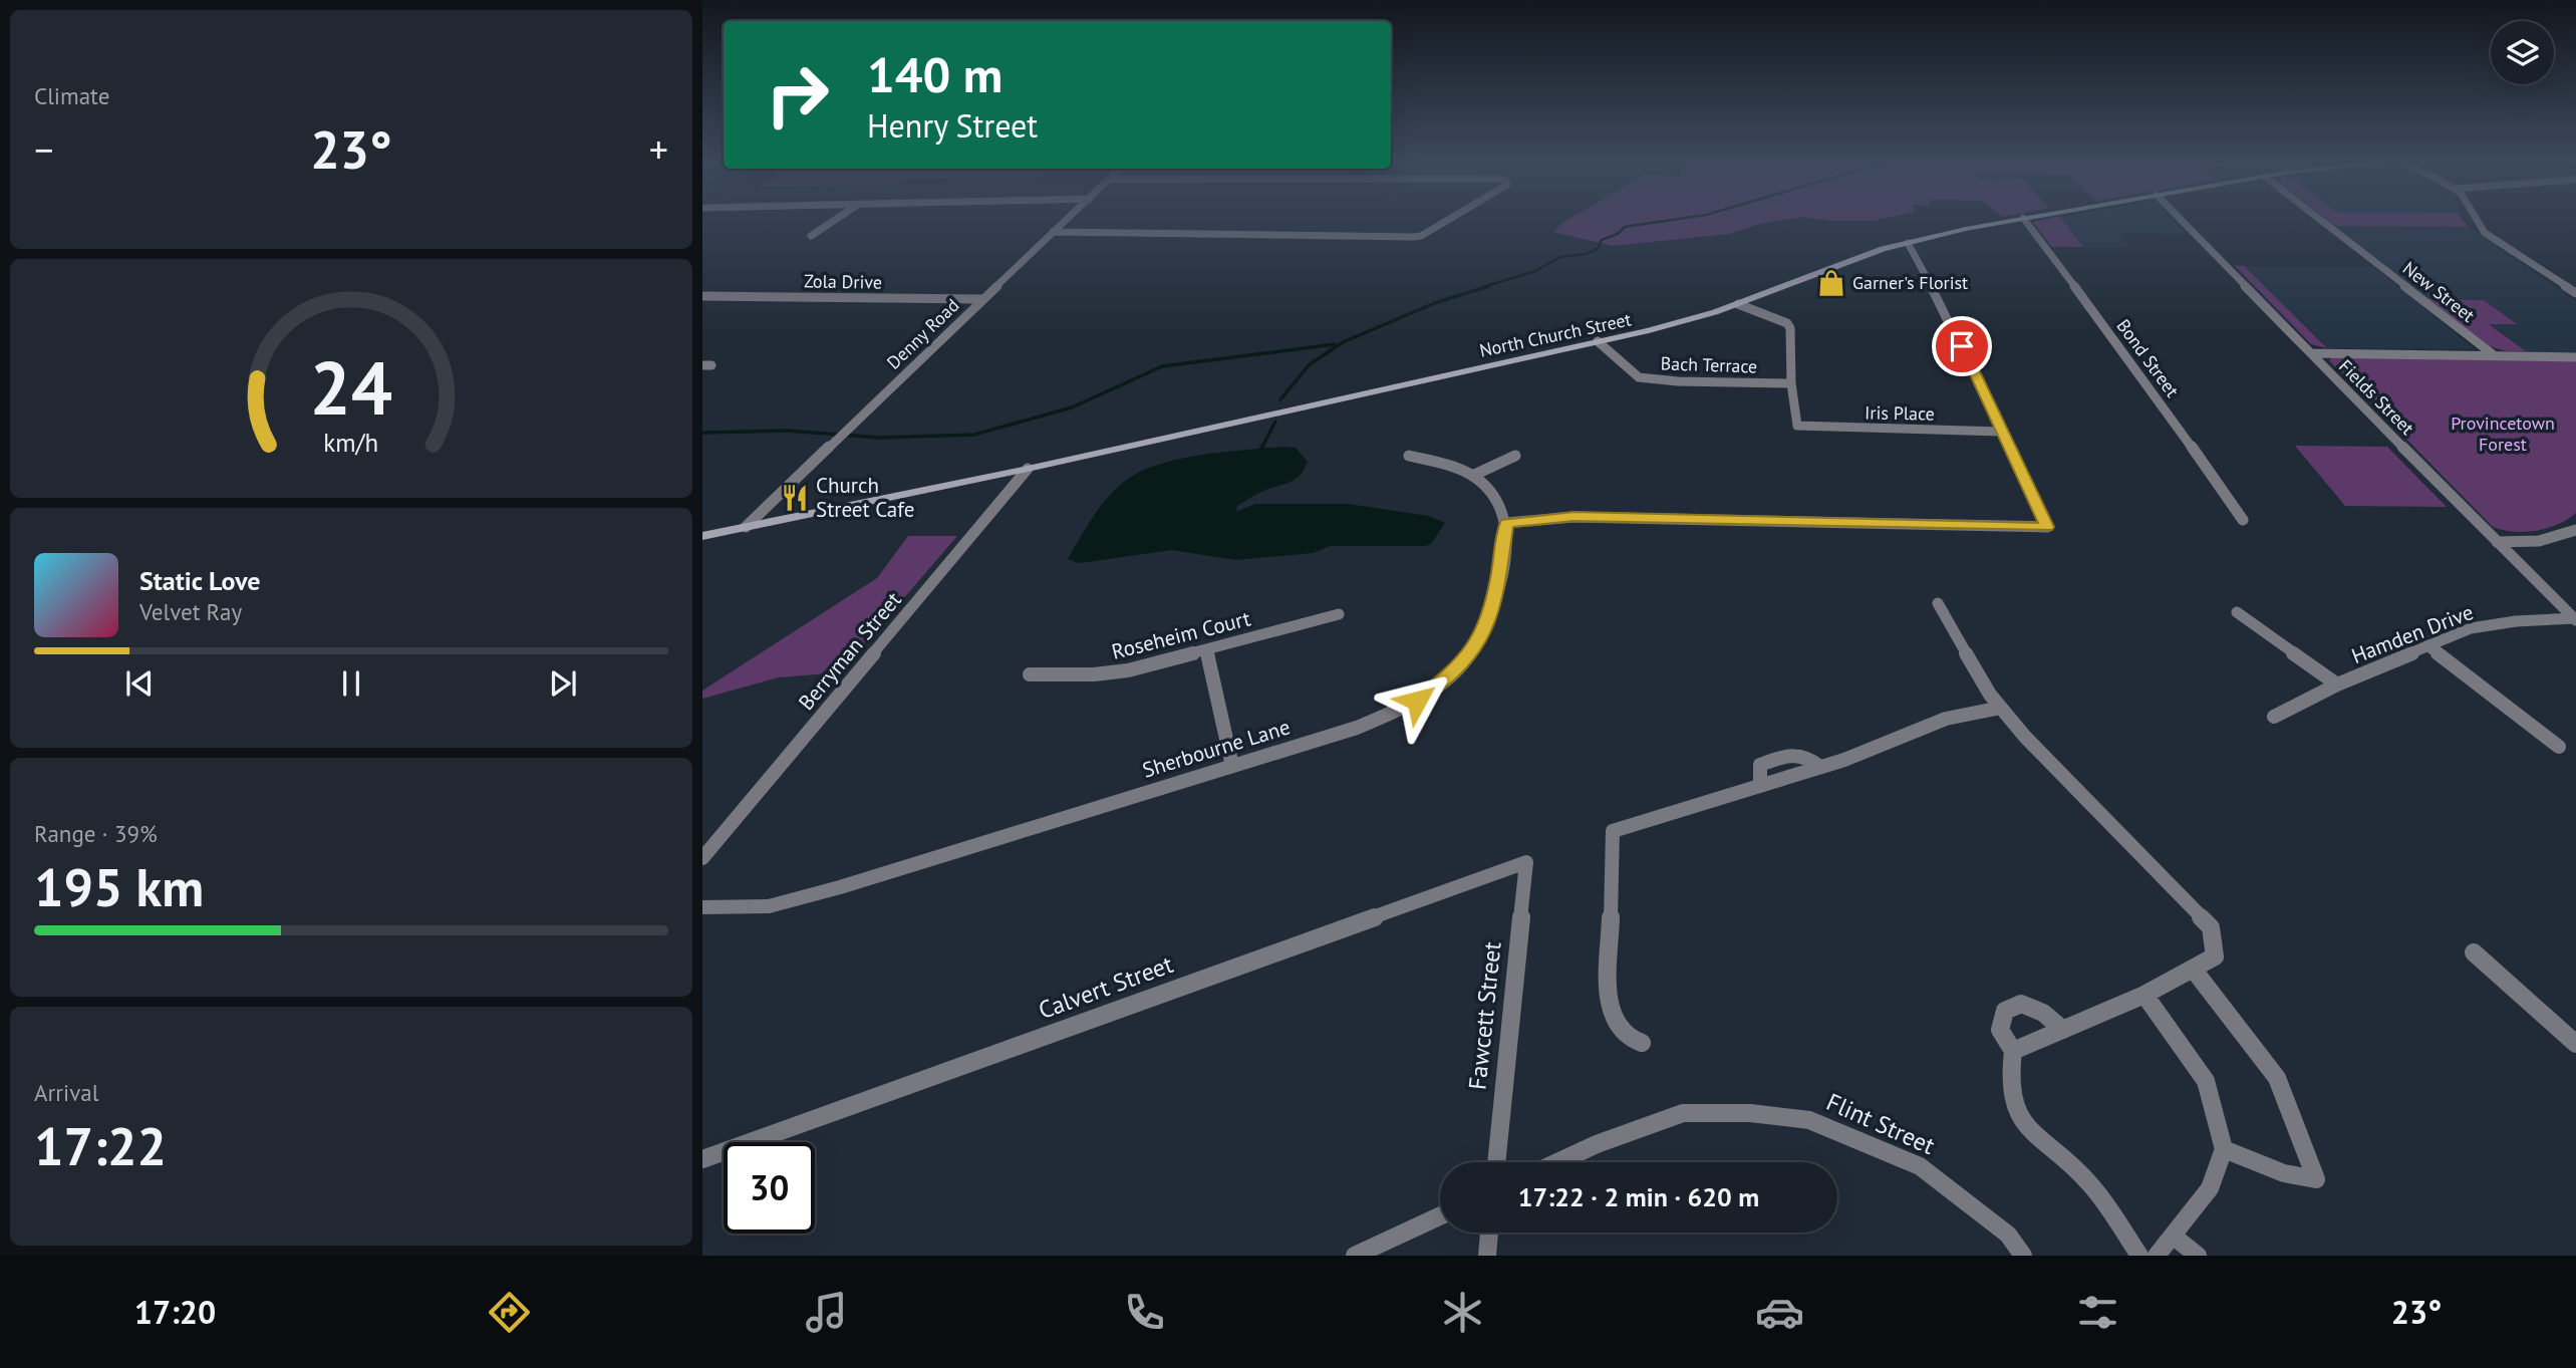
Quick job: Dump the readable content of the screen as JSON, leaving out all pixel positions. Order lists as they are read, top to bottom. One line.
{"streets":{"main road":["North Church Street"],"street":["Zola Drive","New Street","Denny Road","Bond Street","Bach Terrace","Fields Street","Iris Place","Hamden Drive","Roseheim Court","Berryman Street","Sherbourne Lane","Calvert Street","Fawcett Street","Flint Street"]},"crossings":[["Zola Drive","Denny Road"],["Denny Road","North Church Street"],["North Church Street","Bach Terrace"],["North Church Street","Berryman Street"],["Bach Terrace","Iris Place"],["Fields Street","Hamden Drive"],["Calvert Street","Fawcett Street"]],"parks":["Provincetown Forest"],"places":{"shop":["Garner's Florist"],"restaurant":["Church Street Cafe"]},"page":{"tile":["Climate",["Range · 39%","195 km"],["Arrival","17:22"]],"turn":["140 m","Henry Street"],"heat":["−","23°","+"],"song":["Static Love","Velvet Ray"],"limit":"30","trip":"17:22 · 2 min · 620 m","tabs":["17:20","23°"],"gauge":["24","km/h"]}}
